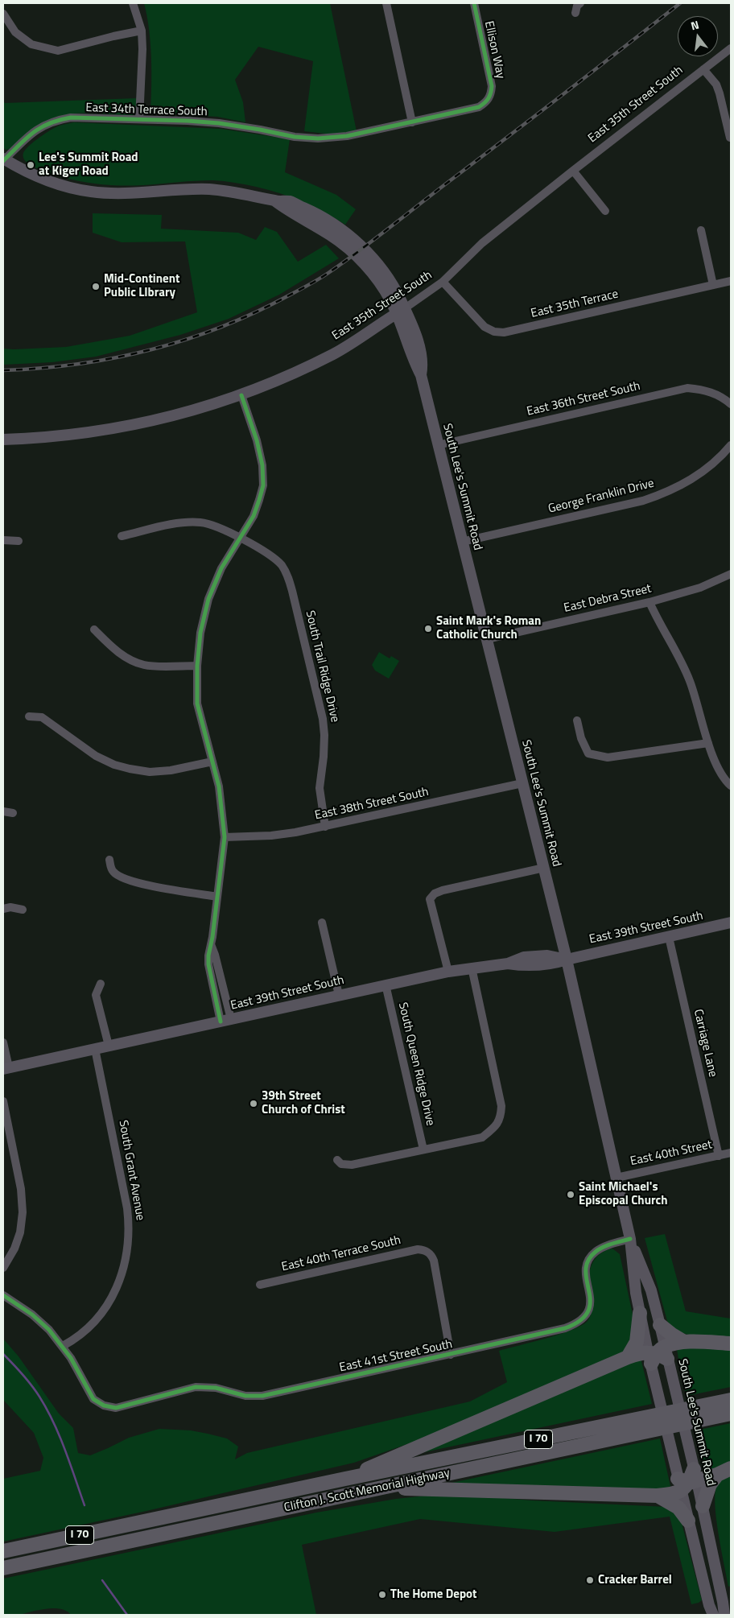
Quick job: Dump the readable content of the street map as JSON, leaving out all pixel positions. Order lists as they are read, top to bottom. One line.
{"streets":{"highway":["I 70","Clifton J. Scott Memorial Highway"],"main road":["East 35th Street South","South Lee's Summit Road","East 39th Street South"],"street":["Ellison Way","East 34th Terrace South","East 35th Terrace","East 36th Street South","George Franklin Drive","East Debra Street","South Trail Ridge Drive","East 38th Street South","Carriage Lane","South Queen Ridge Drive","East 40th Street","South Grant Avenue","East 40th Terrace South","East 41st Street South"]},"crossings":[["Ellison Way","East 34th Terrace South"],["East 35th Street South","East 35th Terrace"],["East 35th Street South","South Lee's Summit Road"],["East 34th Terrace South","South Lee's Summit Road"],["East 36th Street South","South Lee's Summit Road"],["South Lee's Summit Road","George Franklin Drive"],["South Lee's Summit Road","East Debra Street"],["South Lee's Summit Road","East 38th Street South"],["South Lee's Summit Road","East 39th Street South"],["South Lee's Summit Road","East 40th Street"],["South Lee's Summit Road","East 41st Street South"],["South Trail Ridge Drive","East 38th Street South"],["East 39th Street South","Carriage Lane"],["East 39th Street South","South Queen Ridge Drive"],["East 39th Street South","South Grant Avenue"],["Carriage Lane","East 40th Street"],["South Grant Avenue","East 41st Street South"],["East 40th Terrace South","East 41st Street South"]],"places":["Lee's Summit Road at Kiger Road","Mid-Continent Public LIbrary","Saint Mark's Roman Catholic Church","39th Street Church of Christ","Saint Michael's Episcopal Church","Cracker Barrel","The Home Depot"],"north":"top"}
